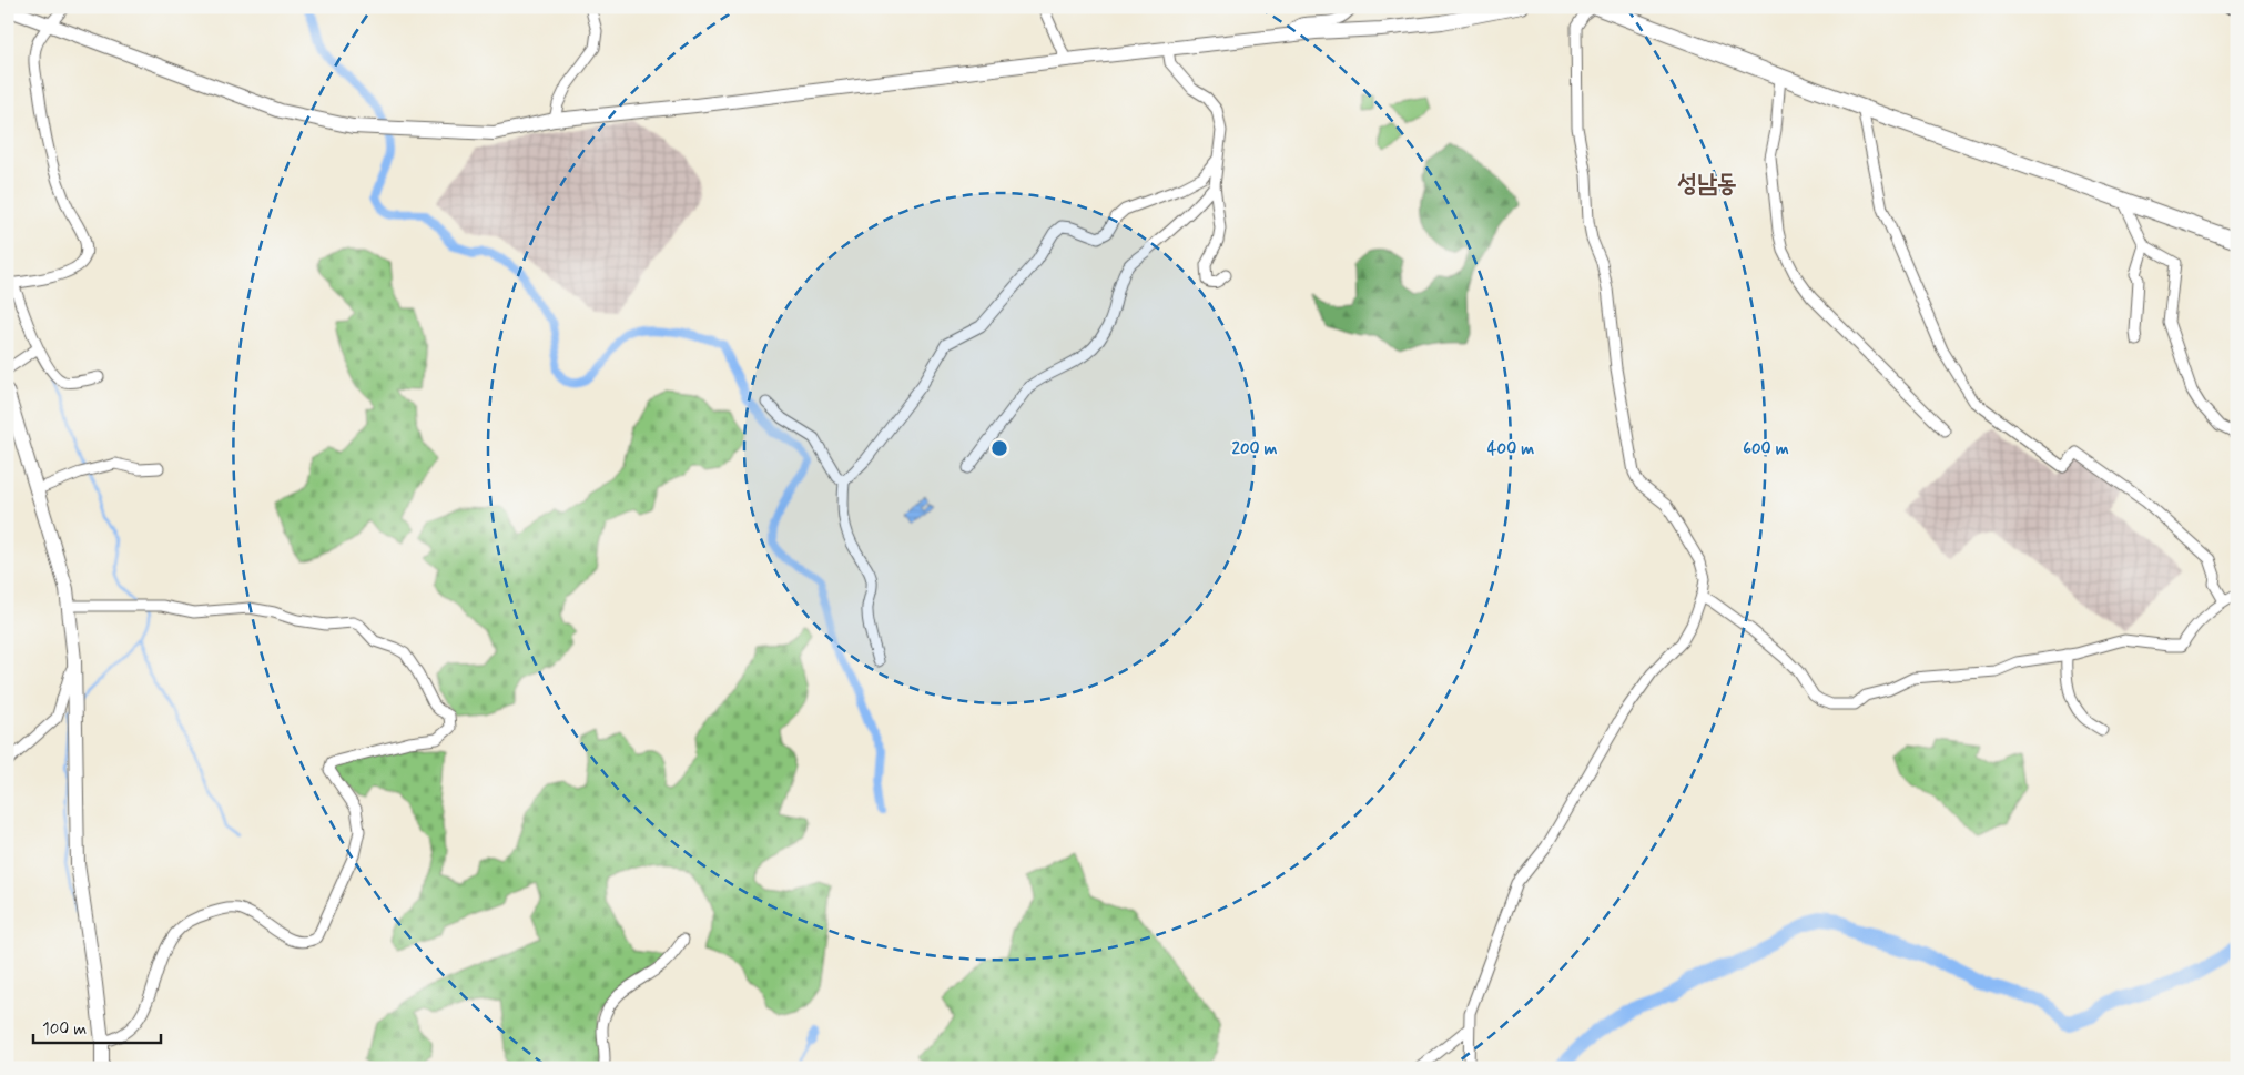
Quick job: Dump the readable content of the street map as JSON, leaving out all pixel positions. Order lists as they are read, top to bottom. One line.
{"districts":["성남동"],"scale_bar":"100 m","rings":["200 m","400 m","600 m"]}
